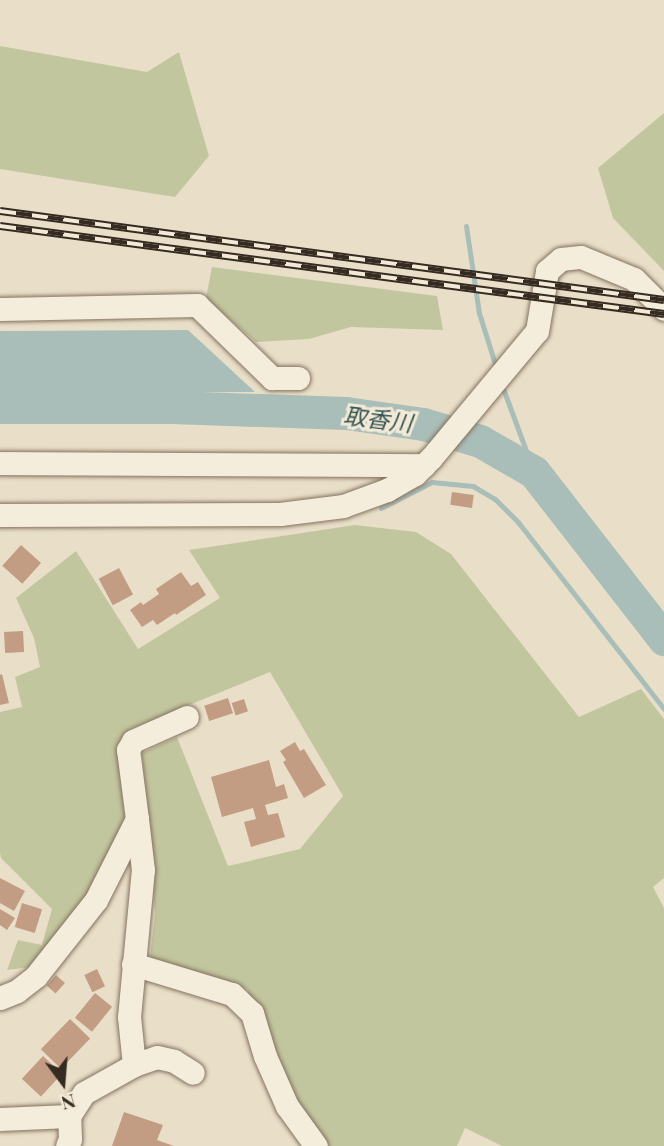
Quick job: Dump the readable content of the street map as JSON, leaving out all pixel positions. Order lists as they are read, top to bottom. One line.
{"water":["取香川"],"north":"bottom"}
